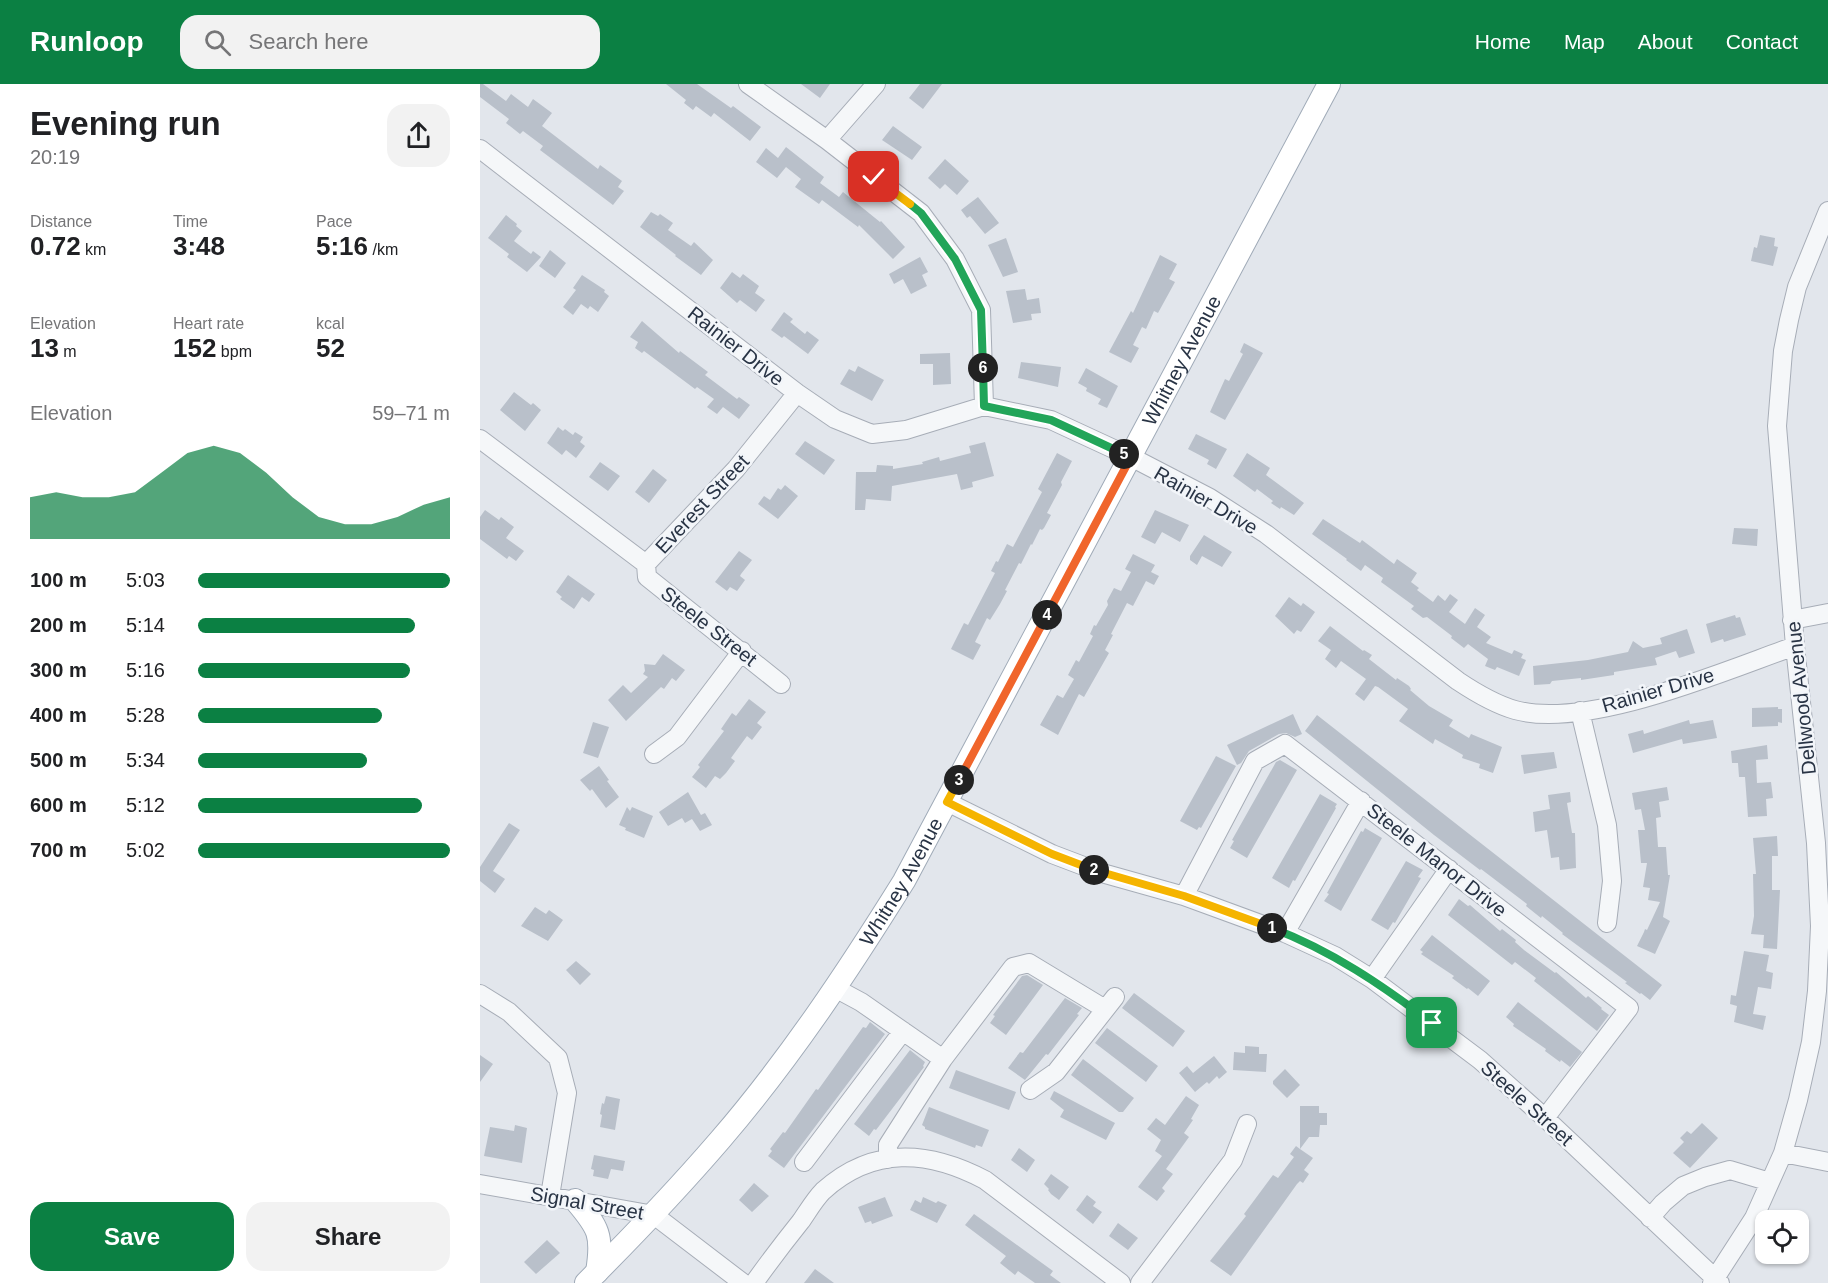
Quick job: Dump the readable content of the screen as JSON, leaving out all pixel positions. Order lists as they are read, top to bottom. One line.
{"streets":{"main road":["Whitney Avenue"],"street":["Rainier Drive","Everest Street","Steele Street","Dellwood Avenue","Steele Manor Drive","Signal Street"]},"crossings":[["Rainier Drive","Whitney Avenue"],["Rainier Drive","Everest Street"],["Rainier Drive","Dellwood Avenue"],["Whitney Avenue","Steele Street"],["Whitney Avenue","Signal Street"],["Everest Street","Steele Street"],["Steele Street","Dellwood Avenue"],["Steele Street","Steele Manor Drive"]],"page":{"header":"Runloop","search":"Search here","nav":["Home","Map","About","Contact"],"heading":["Evening run","20:19"],"stats":[["Distance","0.72 km"],["Time","3:48"],["Pace","5:16 /km"],["Elevation","13 m"],["Heart rate","152 bpm"],["kcal","52"]],"pins":["6","5","4","3","2","1"],"chart":["Elevation","59–71 m"],"list":[{"name":"100 m","note":"5:03"},{"name":"200 m","note":"5:14"},{"name":"300 m","note":"5:16"},{"name":"400 m","note":"5:28"},{"name":"500 m","note":"5:34"},{"name":"600 m","note":"5:12"},{"name":"700 m","note":"5:02"}],"buttons":["Save","Share"]}}
